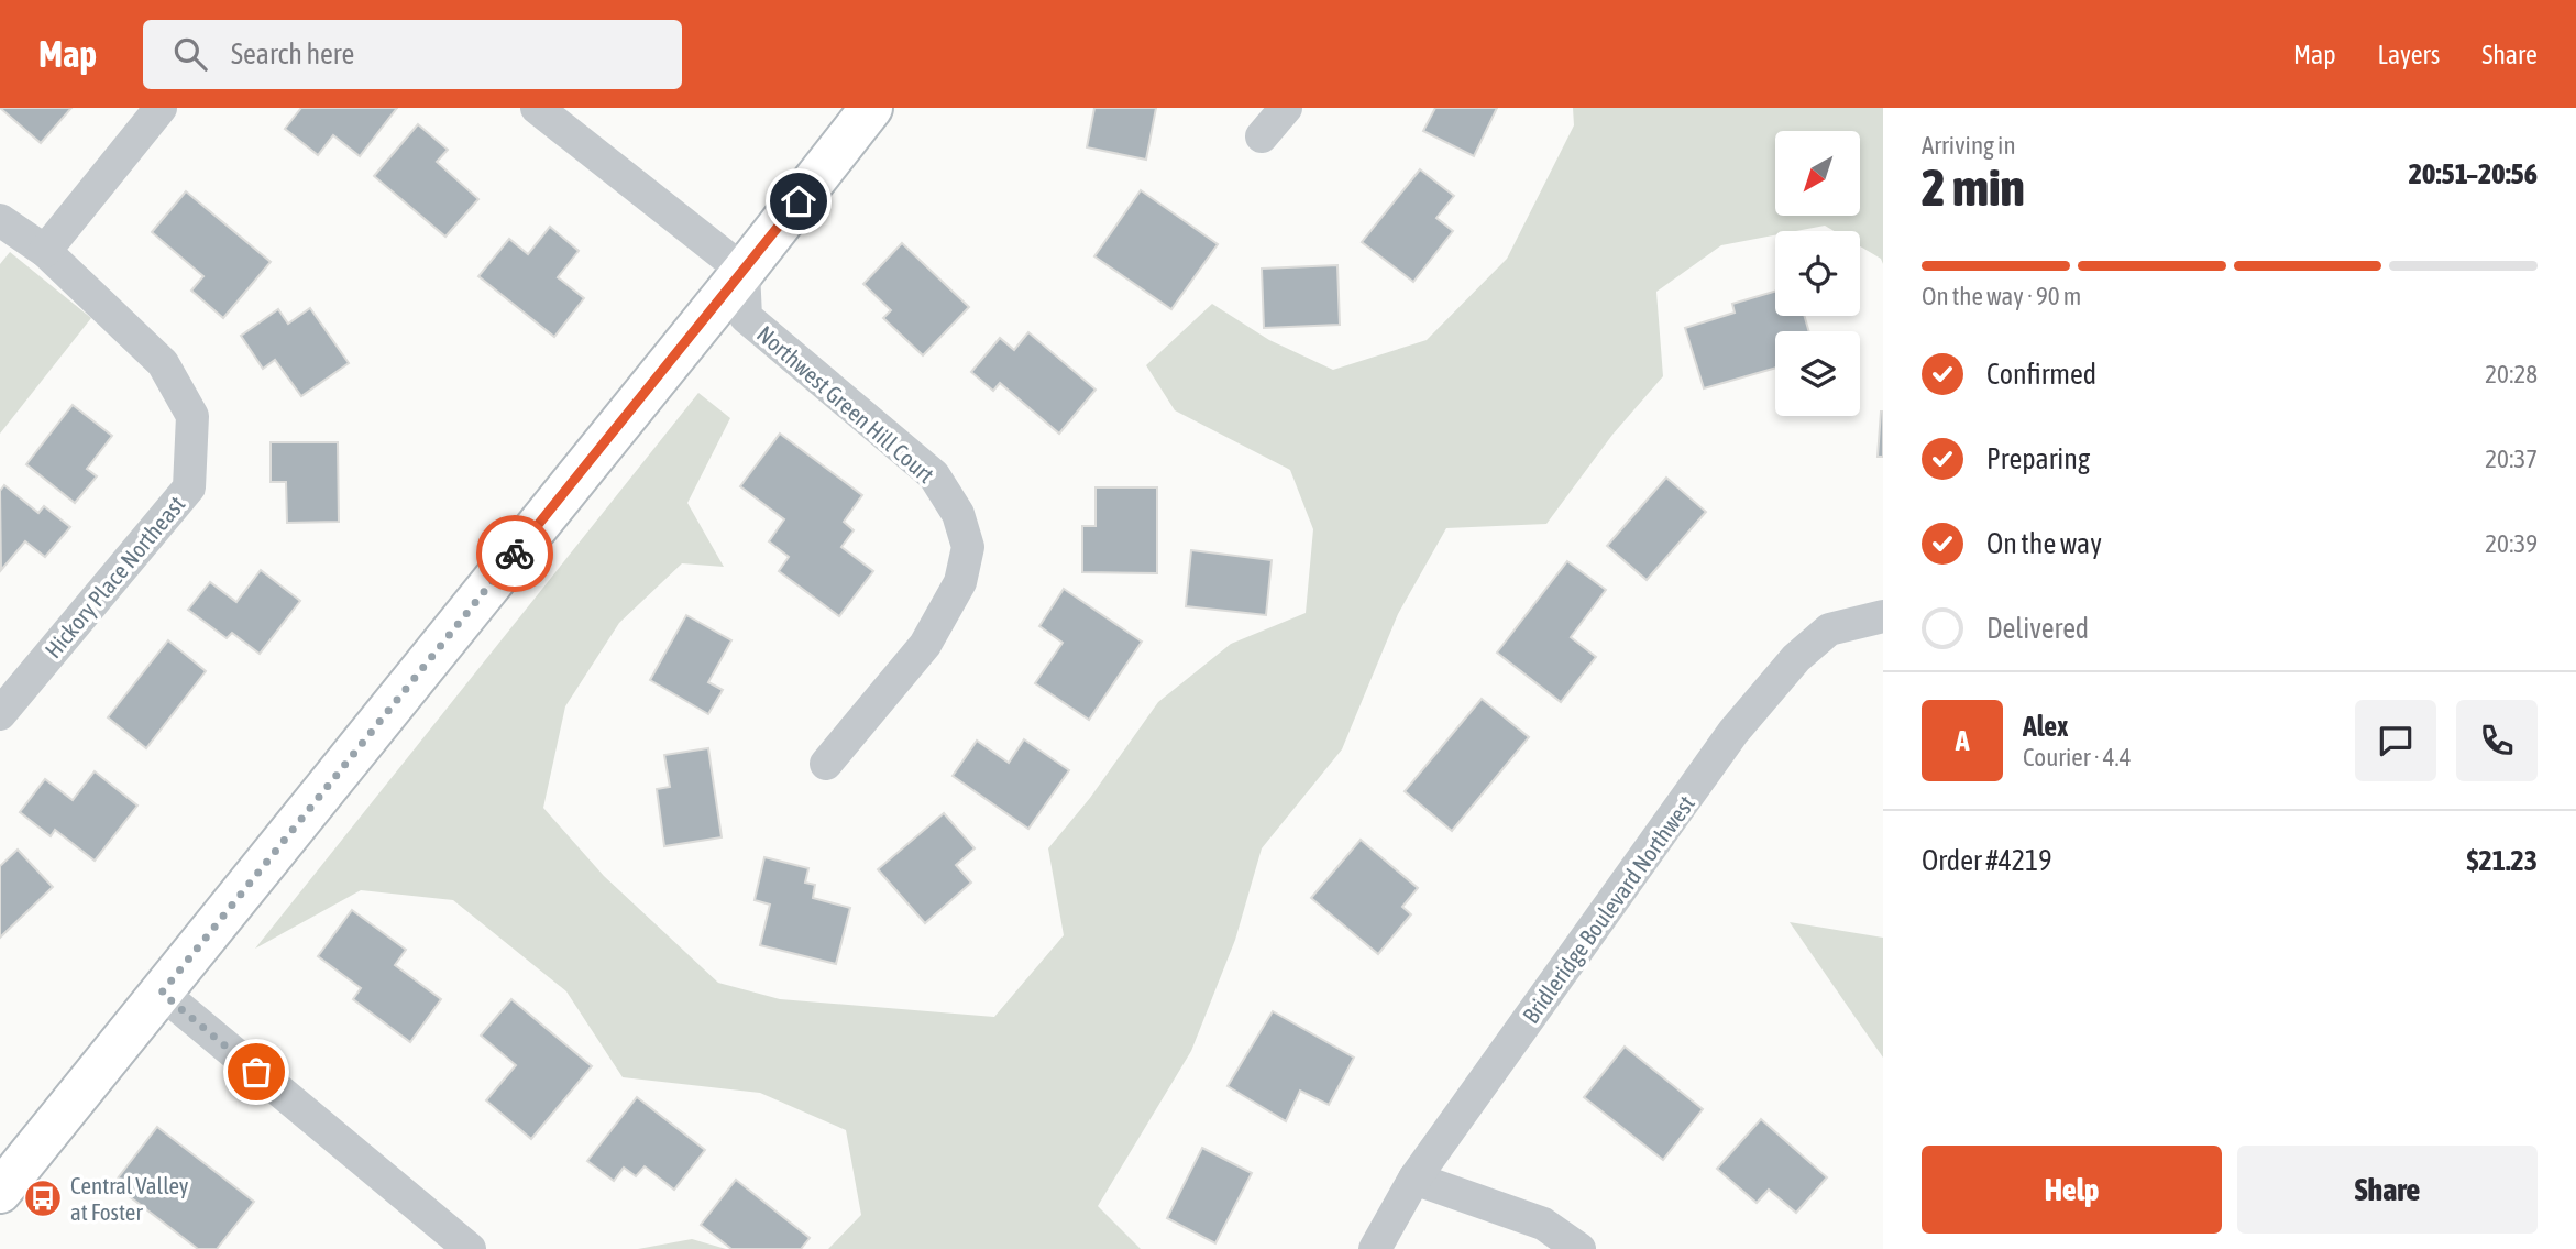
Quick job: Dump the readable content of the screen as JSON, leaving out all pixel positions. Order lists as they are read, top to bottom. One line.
{"streets":{"street":["Northwest Green Hill Court","Hickory Place Northeast","Bridleridge Boulevard Northwest"]},"places":{"bus stop":["Central Valley at Foster"]},"north":"bottom left","page":{"header":"Map","search":"Search here","nav":["Map","Layers","Share"],"heading":["2 min","Arriving in","20:51–20:56"],"panel":["Alex","Courier · 4.4","Order #4219","$21.23"],"bar":"On the way · 90 m","list":[["Confirmed","20:28"],["Preparing","20:37"],["On the way","20:39"],"Delivered"],"round":"A","buttons":["Help","Share"]}}
